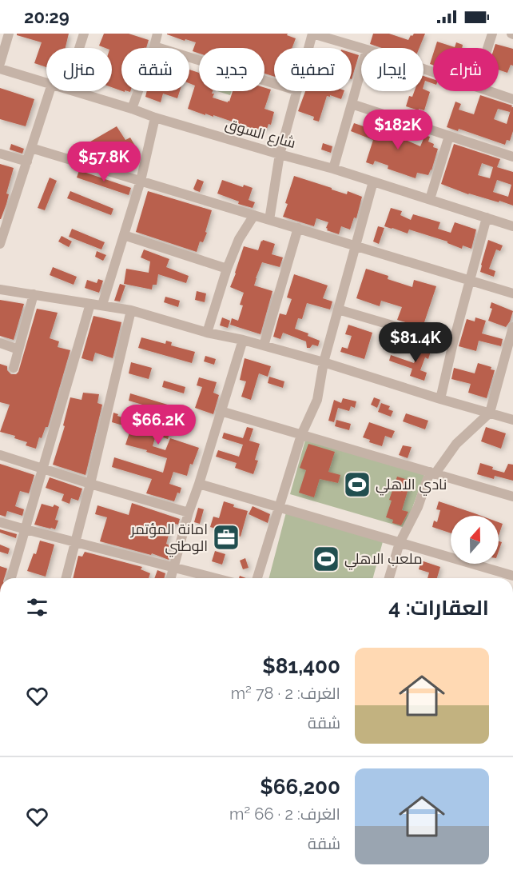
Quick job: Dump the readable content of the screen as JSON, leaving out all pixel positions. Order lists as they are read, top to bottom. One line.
{"streets":{"street":["شارع السوق"]},"places":{"sports":["نادي الاهلي","ملعب الاهلي"],"office":["امانة المؤتمر الوطني"]},"north":"top","page":{"status":"20:29","chip":["شراء","إيجار","تصفية","جديد","شقة","منزل"],"price":["$182K","$57.8K","$81.4K","$66.2K"],"heading":"العقارات: 4","list":[{"name":"$81,400","note":"الغرف: 2 · 78 m² · شقة"},{"name":"$66,200","note":"الغرف: 2 · 66 m² · شقة"}]}}
